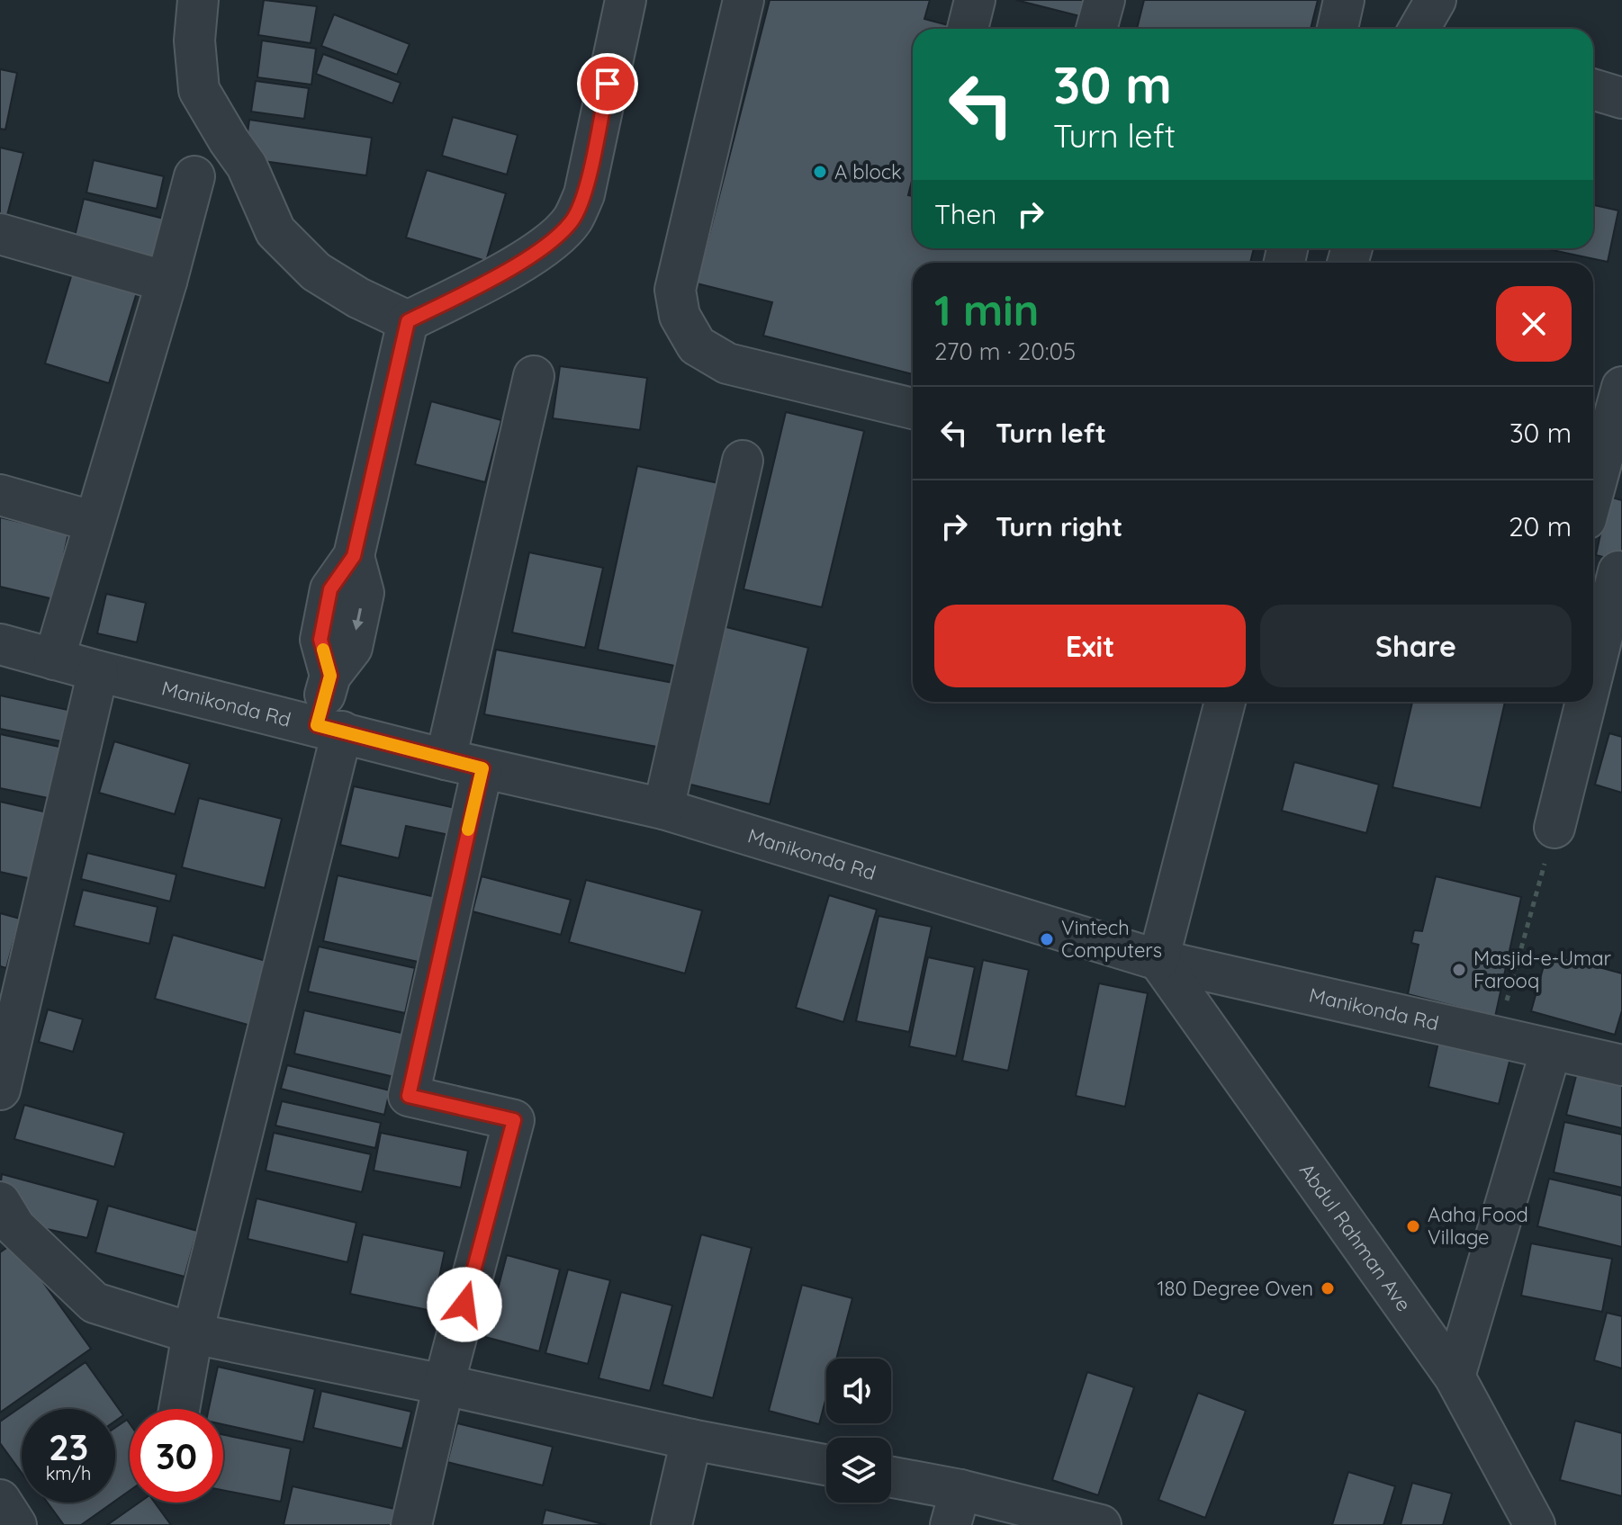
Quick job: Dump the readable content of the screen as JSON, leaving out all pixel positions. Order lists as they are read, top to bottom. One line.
{"streets":{"street":["Manikonda Rd","Abdul Rahman Ave"]},"crossings":[["Manikonda Rd","Abdul Rahman Ave"]],"places":["A block","Vintech Computers","Masjid-e-Umar Farooq","Aaha Food Village","180 Degree Oven"],"page":{"turn":["30 m","Turn left"],"then":"Then","heading":["1 min","270 m · 20:05"],"list":[{"name":"Turn left","value":"30 m"},{"name":"Turn right","value":"20 m"}],"buttons":["Exit","Share"],"speed":"23 km/h","limit":"30"}}
